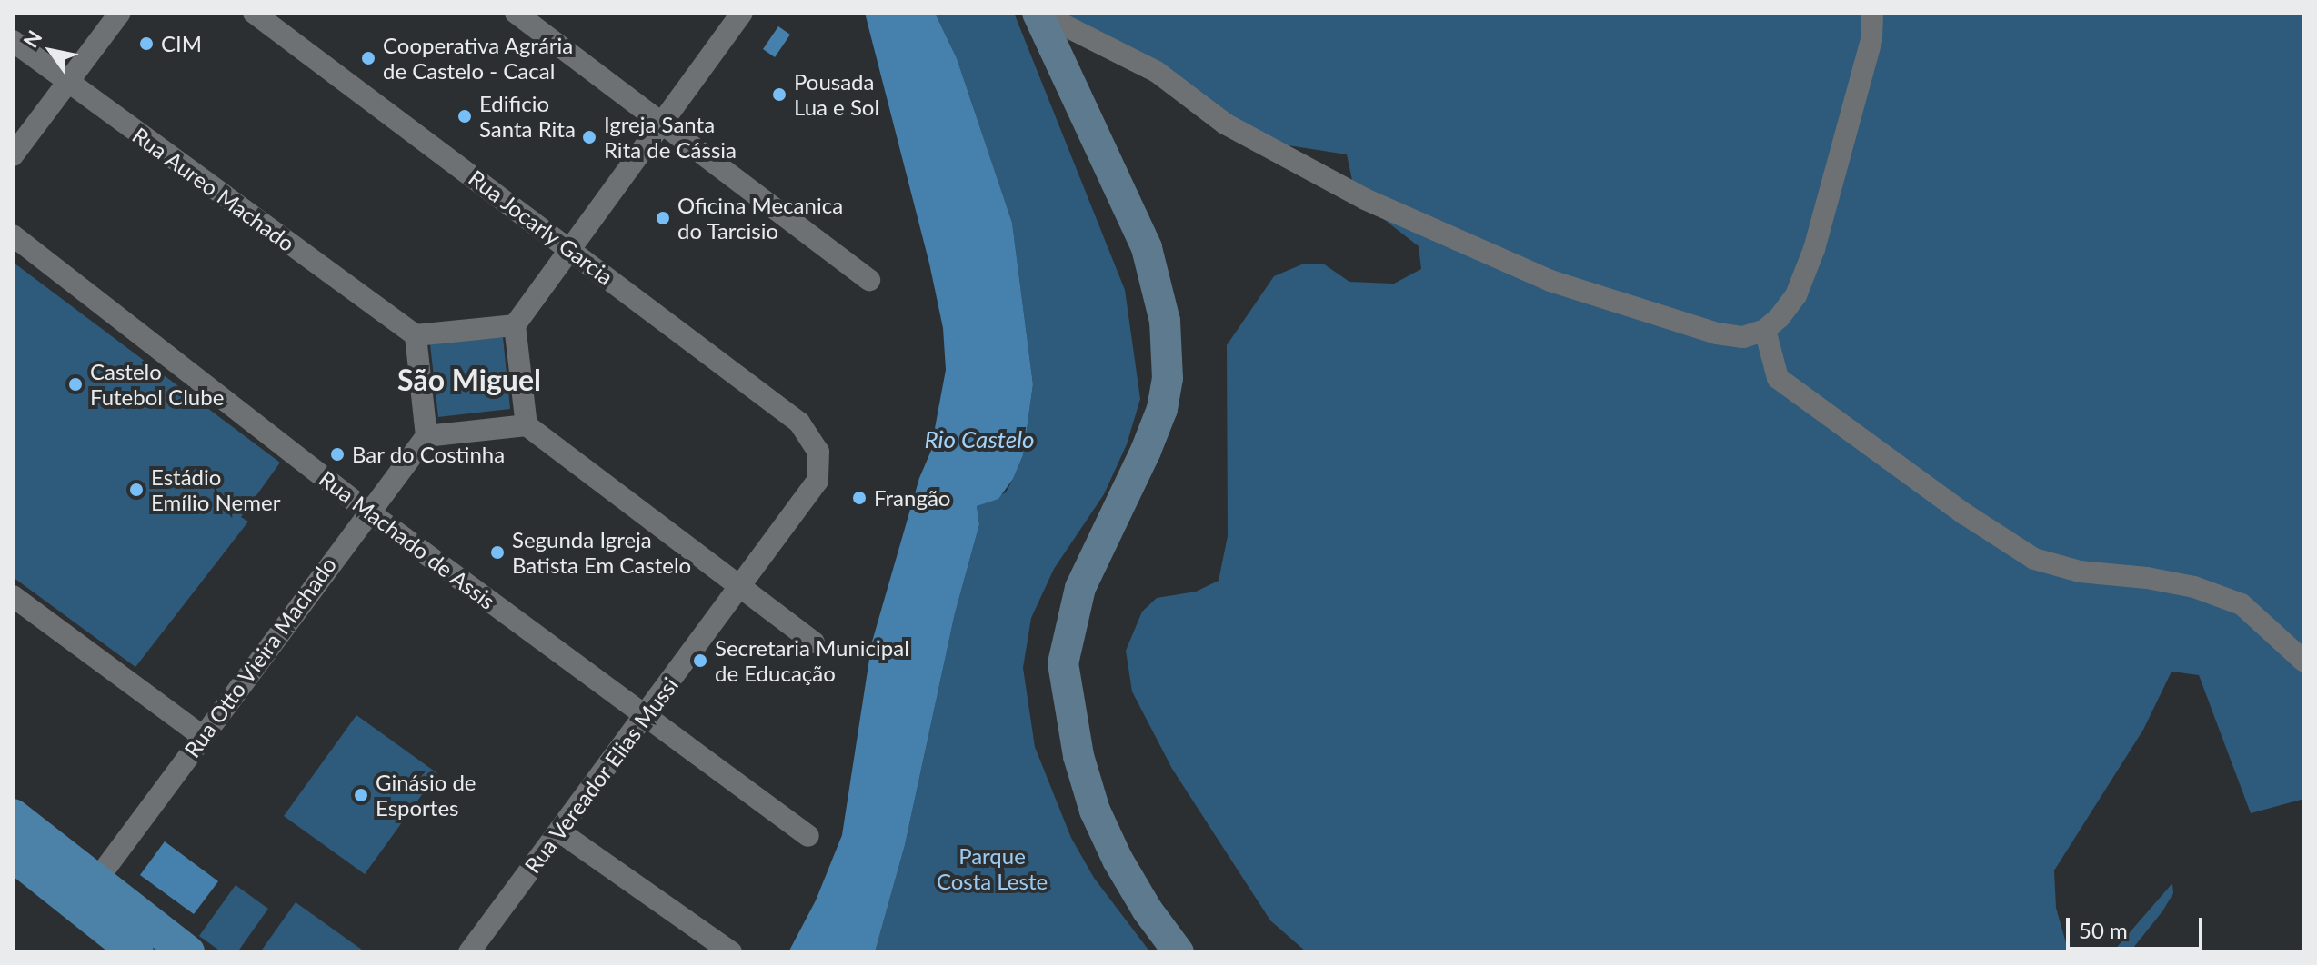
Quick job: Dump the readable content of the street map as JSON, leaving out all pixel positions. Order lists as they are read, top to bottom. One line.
{"streets":{"street":["Rua Aureo Machado","Rua Jocarly Garcia","Rua Machado de Assis","Rua Otto Vieira Machado","Rua Vereador Elias Mussi"]},"crossings":[["Rua Jocarly Garcia","Rua Vereador Elias Mussi"],["Rua Machado de Assis","Rua Otto Vieira Machado"],["Rua Machado de Assis","Rua Vereador Elias Mussi"]],"districts":["São Miguel"],"water":["Rio Castelo"],"parks":["Parque Costa Leste"],"places":["CIM","Cooperativa Agrária de Castelo - Cacal","Pousada Lua e Sol","Edificio Santa Rita","Igreja Santa Rita de Cássia","Oficina Mecanica do Tarcisio","Castelo Futebol Clube","Bar do Costinha","Estádio Emílio Nemer","Frangão","Segunda Igreja Batista Em Castelo","Secretaria Municipal de Educação","Ginásio de Esportes"],"scale_bar":"50 m","north":"top left"}
